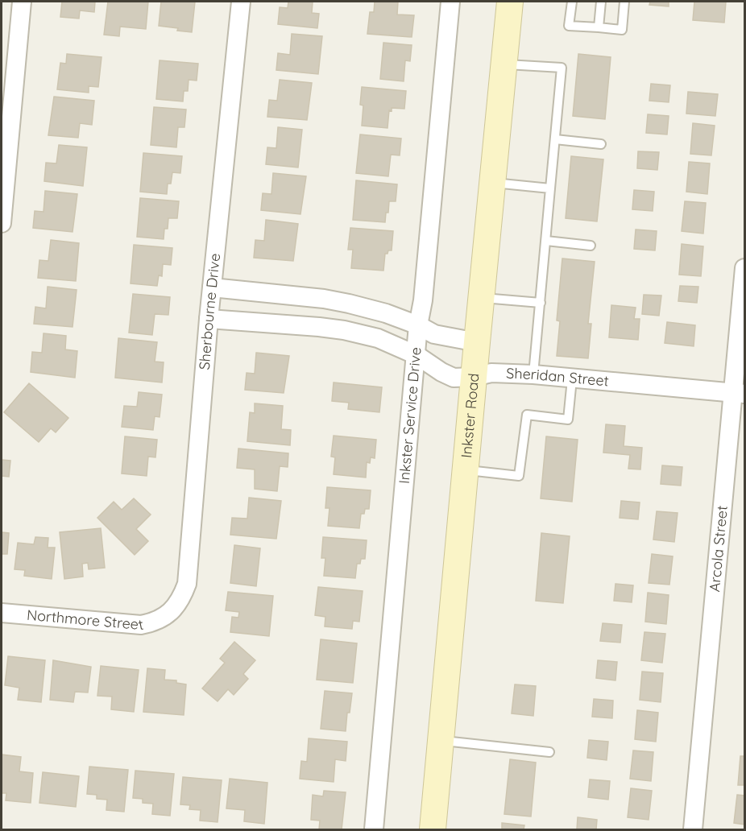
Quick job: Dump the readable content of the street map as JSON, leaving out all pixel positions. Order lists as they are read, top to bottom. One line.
{"streets":{"main road":["Inkster Road"],"street":["Sherbourne Drive","Sheridan Street","Inkster Service Drive","Arcola Street","Northmore Street"]},"crossings":[["Sherbourne Drive","Sheridan Street"],["Sherbourne Drive","Northmore Street"],["Sheridan Street","Inkster Service Drive"],["Sheridan Street","Inkster Road"],["Sheridan Street","Arcola Street"]]}
